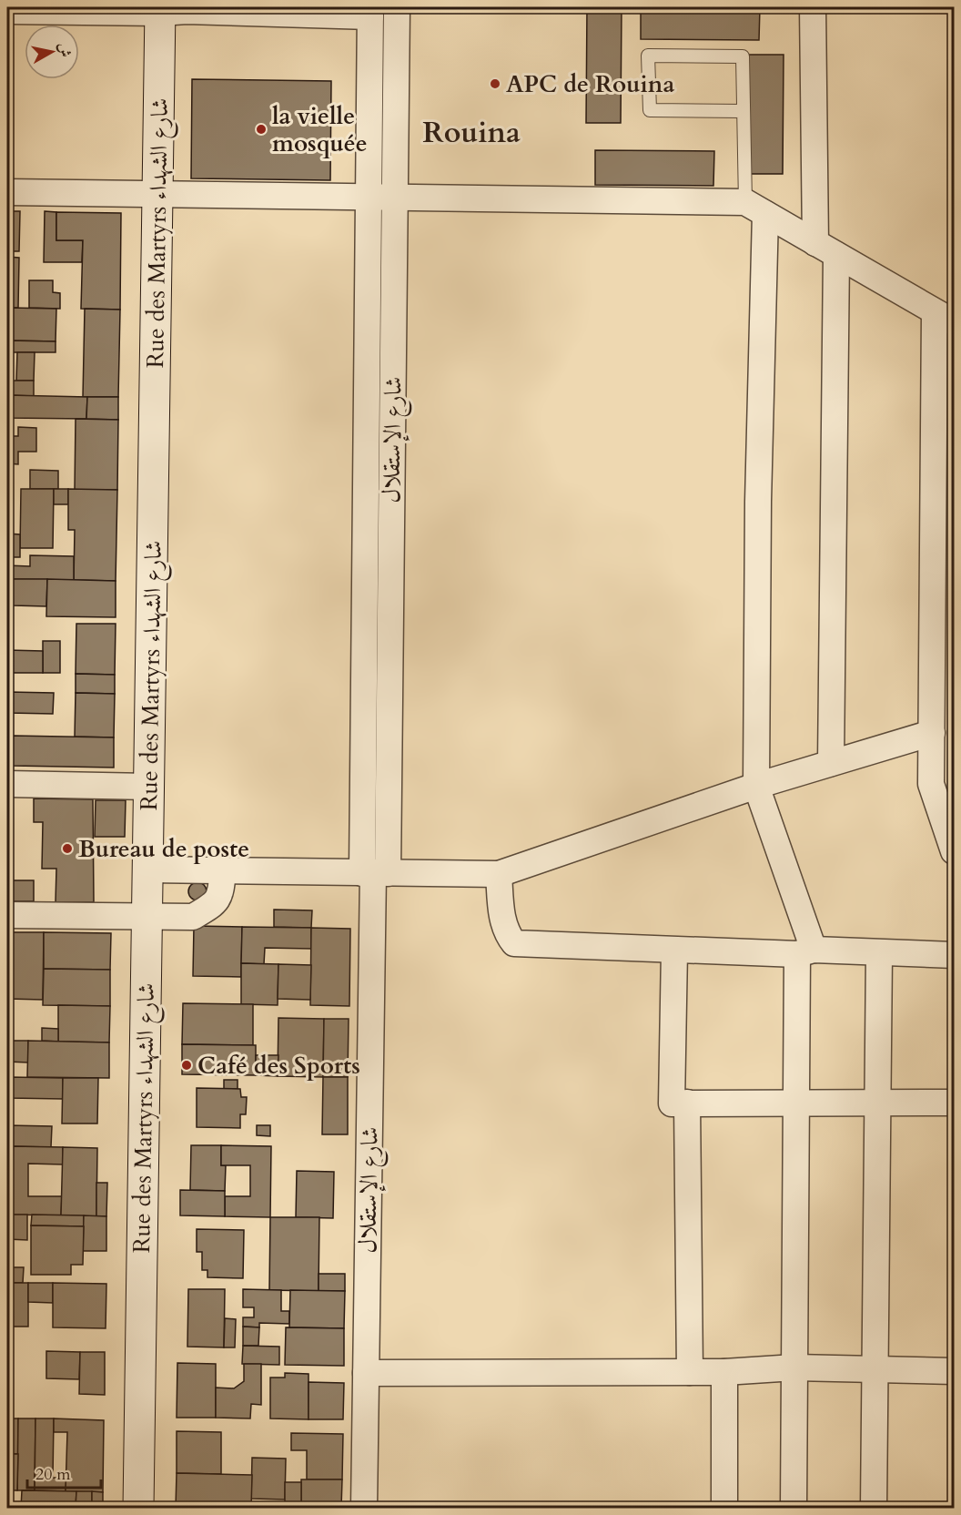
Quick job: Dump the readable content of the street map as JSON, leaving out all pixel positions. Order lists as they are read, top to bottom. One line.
{"streets":{"main road":["Rue des Martyrs شارع الشهداء"],"street":["شارع الإستقلال"]},"districts":["Rouina"],"places":["APC de Rouina","la vielle mosquée","Bureau de poste","Café des Sports"],"scale_bar":"20 m","north":"right"}
